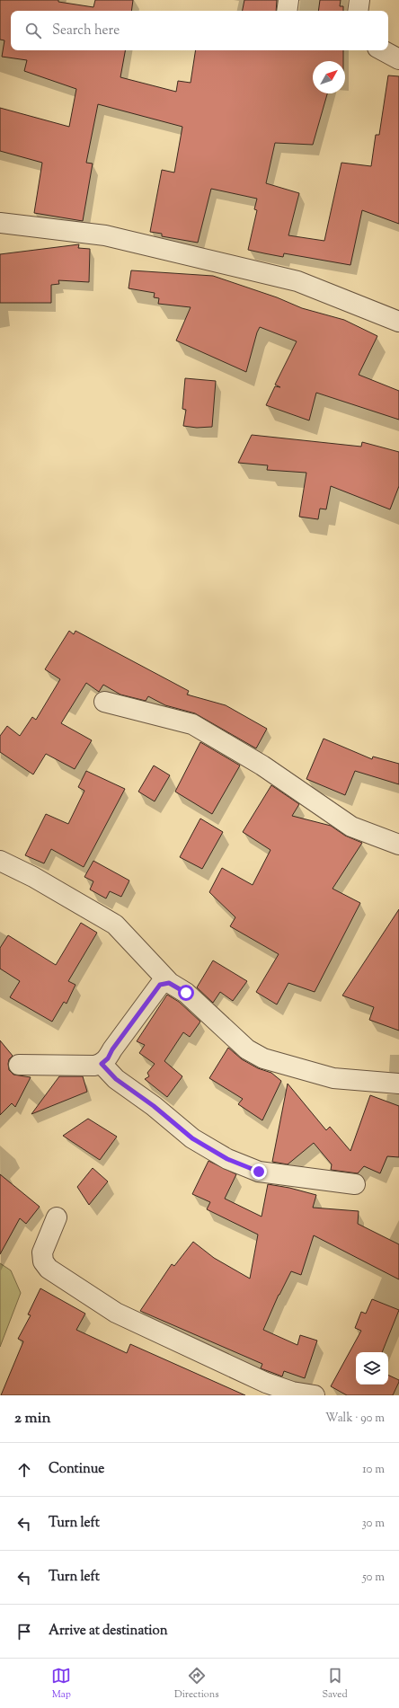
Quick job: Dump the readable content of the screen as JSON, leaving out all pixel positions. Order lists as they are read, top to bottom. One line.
{"north":"top right","page":{"search":"Search here","heading":["2 min","Walk · 90 m"],"list":[["Continue","10 m"],["Turn left","30 m"],["Turn left","50 m"],"Arrive at destination"],"nav":["Map","Directions","Saved"]}}
